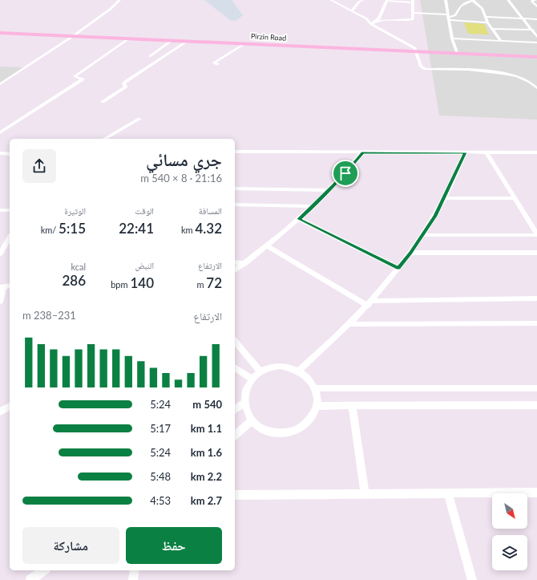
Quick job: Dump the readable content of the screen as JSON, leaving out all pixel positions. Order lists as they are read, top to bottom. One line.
{"streets":{"street":["Pirzin Road"]},"north":"bottom right","page":{"heading":["جري مسائي","21:16 · 8 × 540 m"],"stats":[["المسافة","4.32 km"],["الوقت","22:41"],["الوتيرة","5:15 /km"],["الارتفاع","72 m"],["النبض","140 bpm"],["kcal","286"]],"chart":["الارتفاع","231–238 m"],"list":[{"name":"540 m","note":"5:24"},{"name":"1.1 km","note":"5:17"},{"name":"1.6 km","note":"5:24"},{"name":"2.2 km","note":"5:48"},{"name":"2.7 km","note":"4:53"}],"buttons":["حفظ","مشاركة"]}}
